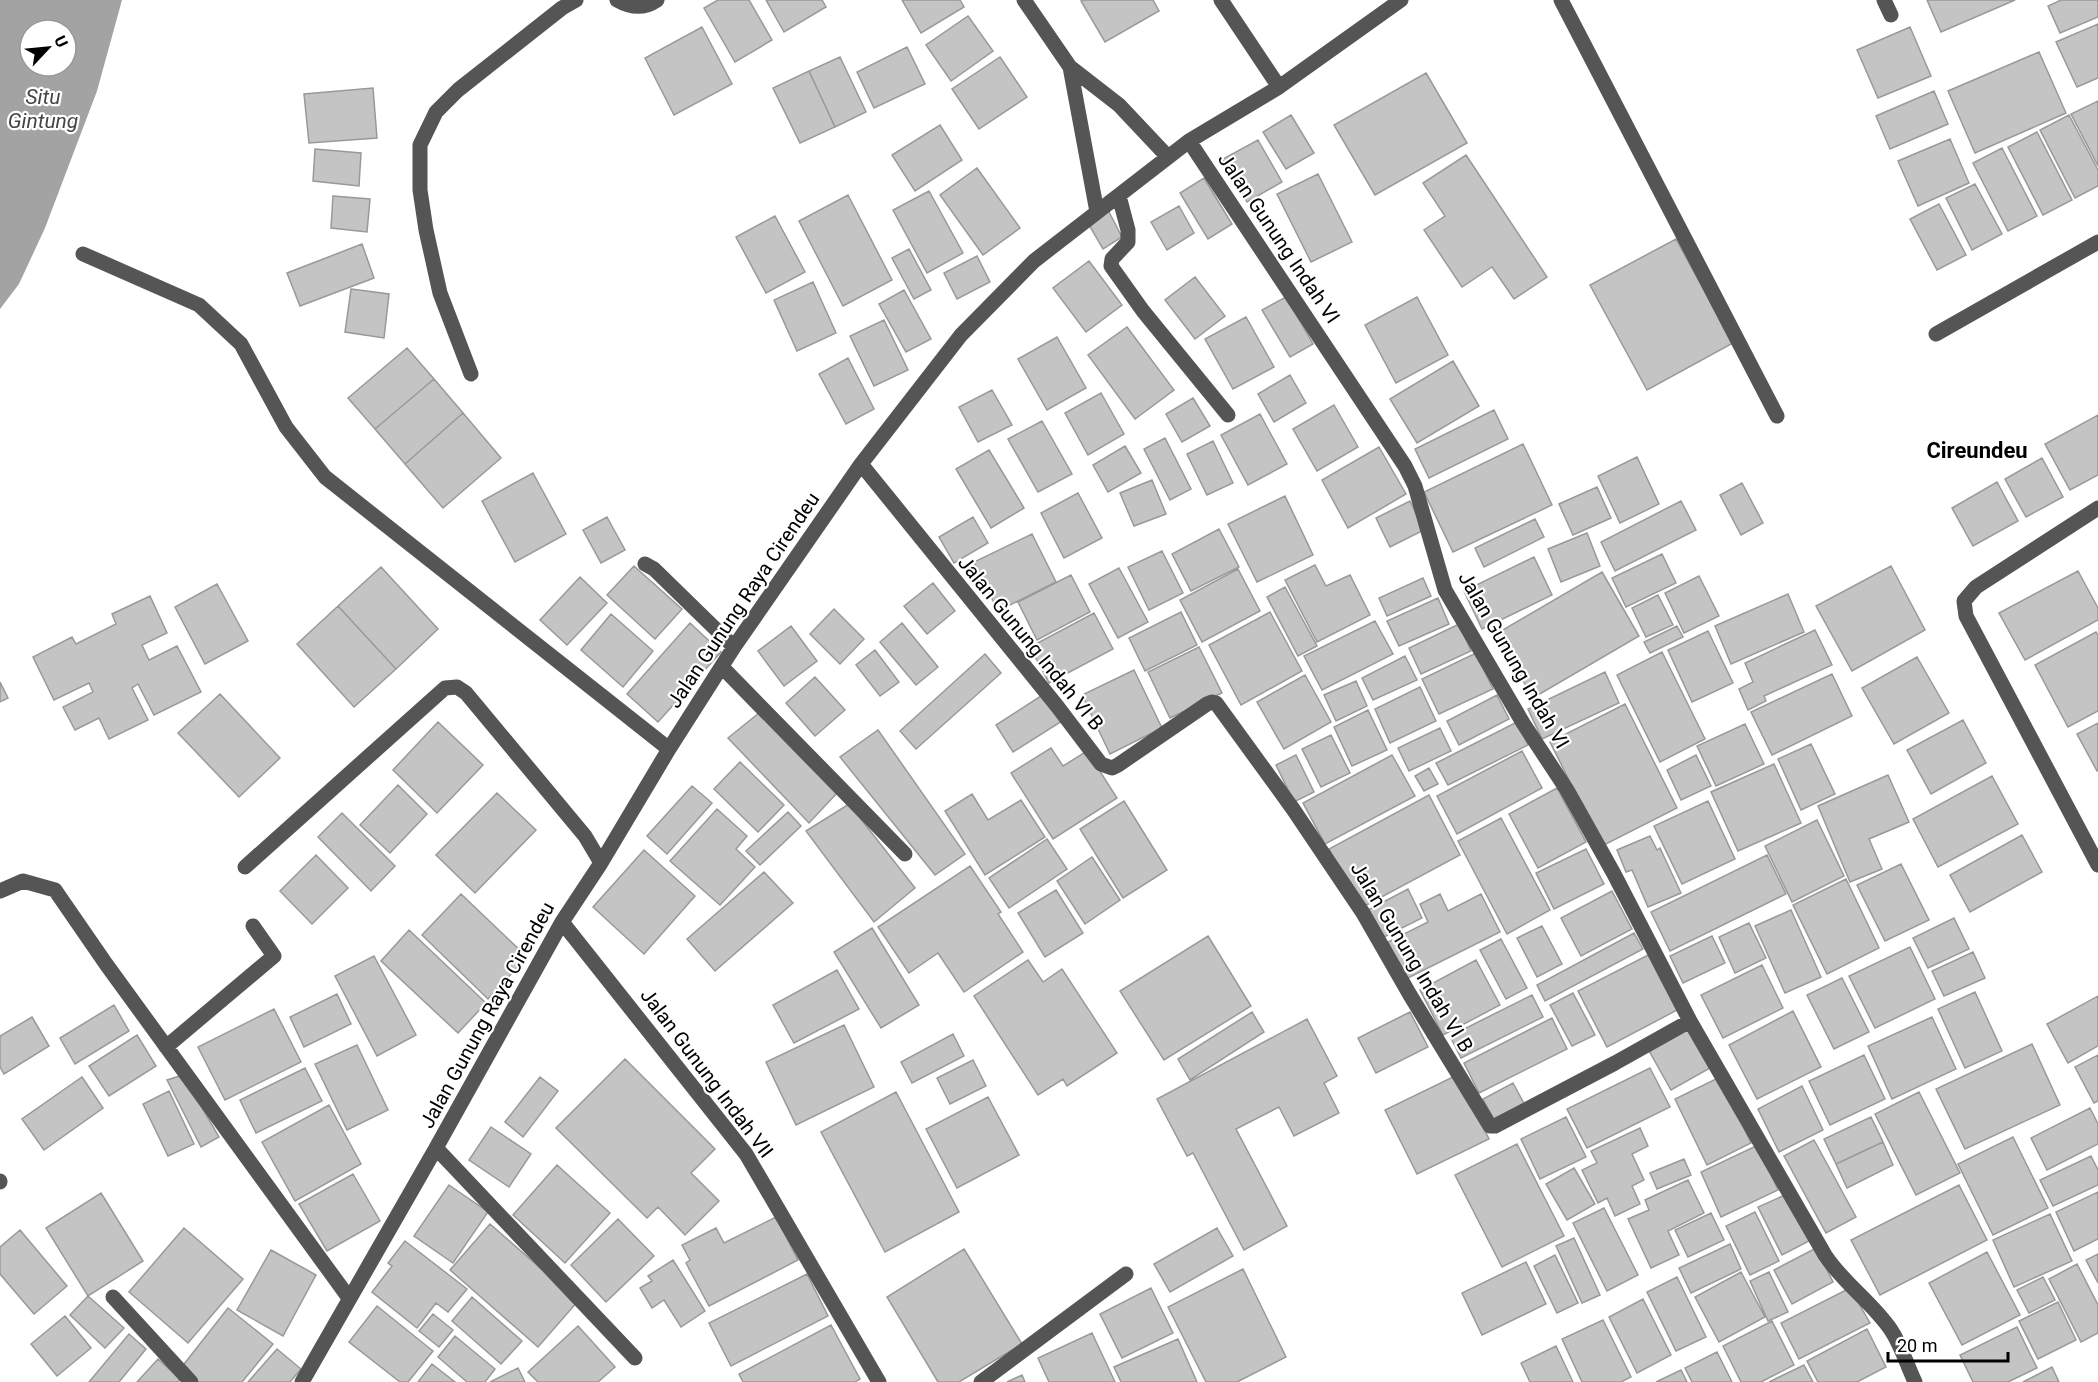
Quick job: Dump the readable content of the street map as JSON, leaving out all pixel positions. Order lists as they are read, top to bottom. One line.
{"streets":{"street":["Jalan Gunung Indah VI","Jalan Gunung Raya Cirendeu","Jalan Gunung Indah VI B","Jalan Gunung Indah VII"]},"crossings":[["Jalan Gunung Indah VI","Jalan Gunung Raya Cirendeu"],["Jalan Gunung Indah VI","Jalan Gunung Indah VI B"],["Jalan Gunung Raya Cirendeu","Jalan Gunung Indah VI B"],["Jalan Gunung Raya Cirendeu","Jalan Gunung Indah VII"]],"districts":["Cireundeu"],"water":["Situ Gintung"],"scale_bar":"20 m","north":"top right"}
